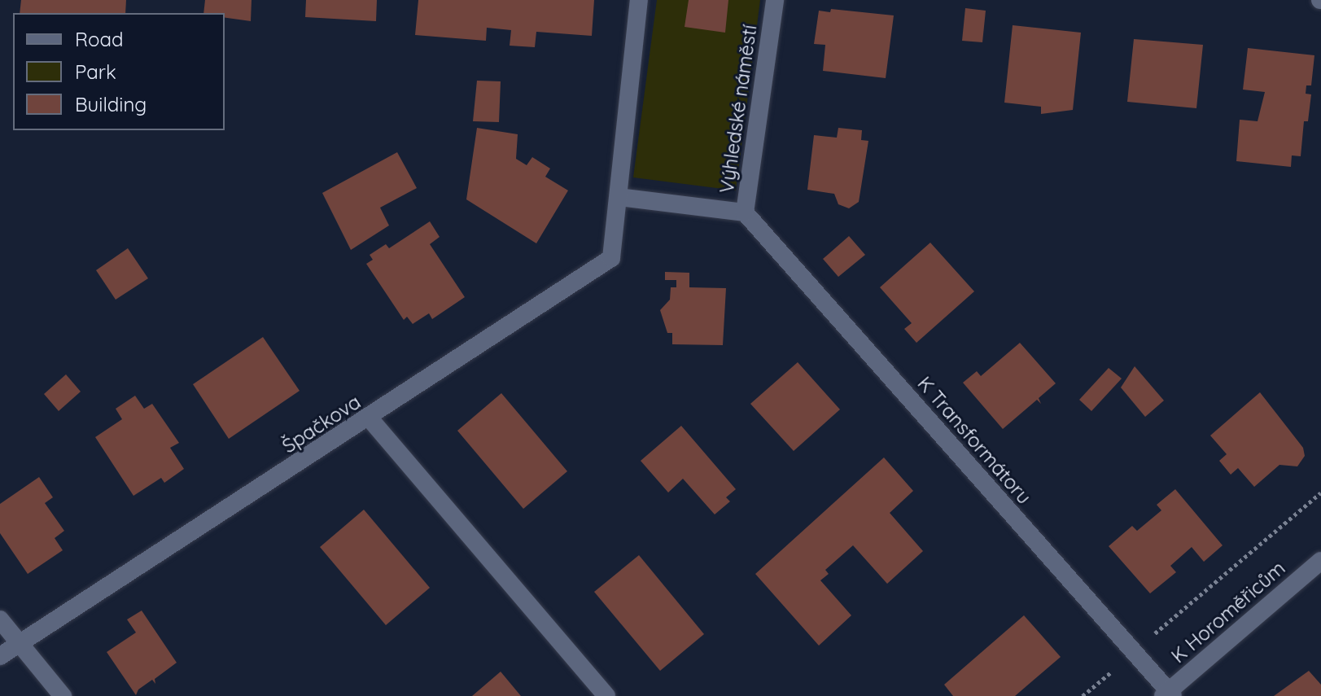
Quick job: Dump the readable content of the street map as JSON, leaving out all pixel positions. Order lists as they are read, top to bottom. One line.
{"streets":{"street":["Výhledské náměstí","Špačkova","K Transformátoru","K Horoměřicům"]},"crossings":[["Výhledské náměstí","Špačkova"],["Výhledské náměstí","K Transformátoru"],["K Transformátoru","K Horoměřicům"]],"legend":["Road","Park","Building"]}
